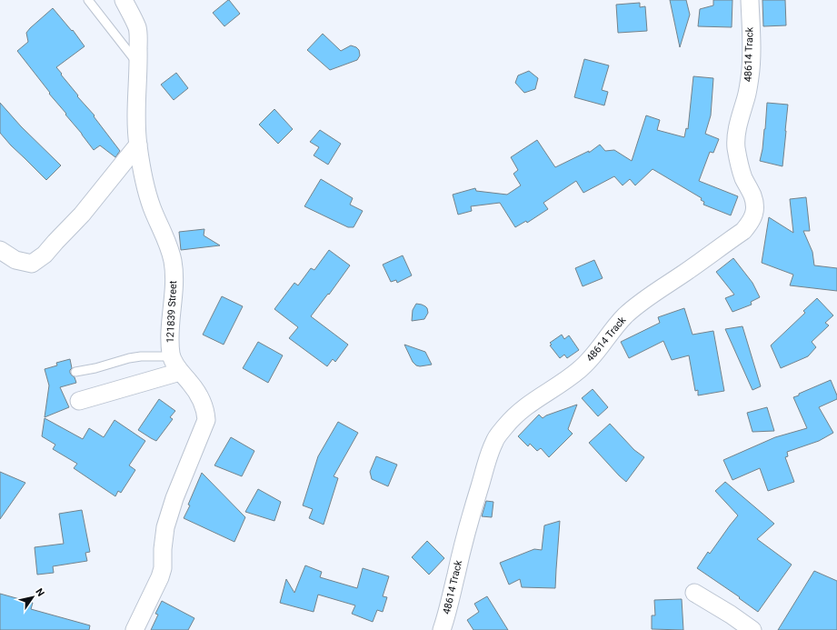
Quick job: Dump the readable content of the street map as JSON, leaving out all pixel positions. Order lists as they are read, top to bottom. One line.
{"streets":{"street":["48614 Track","121839 Street"]},"north":"top right"}
